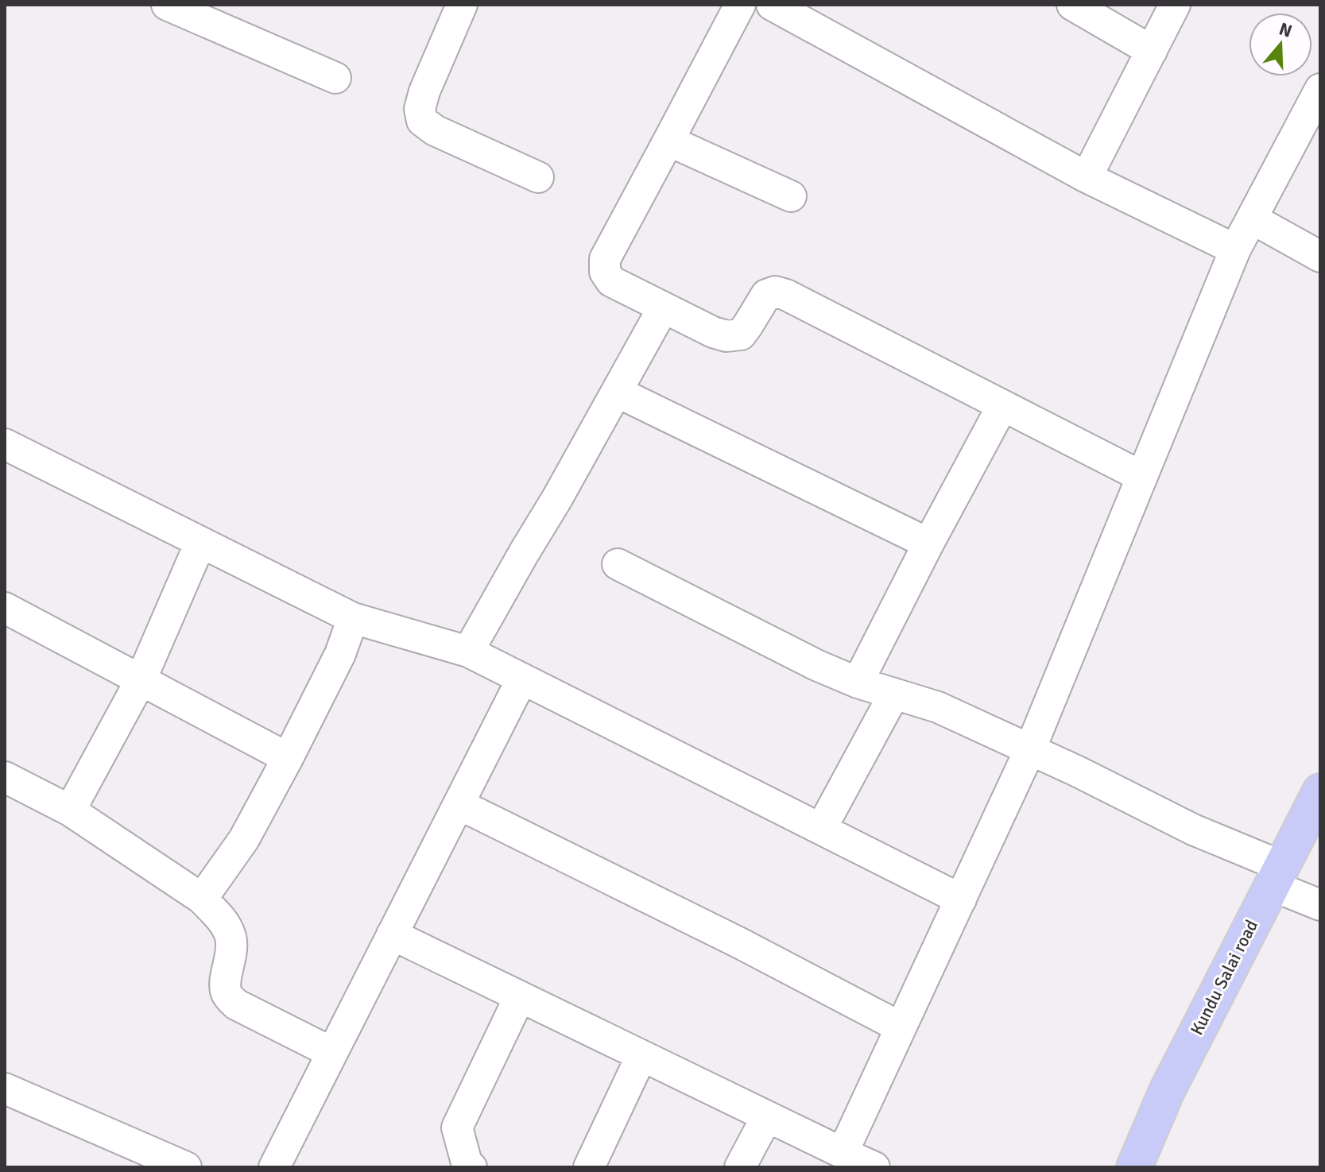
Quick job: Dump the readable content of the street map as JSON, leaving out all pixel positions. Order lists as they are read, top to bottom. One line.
{"streets":{"main road":["Kundu Salai road"]},"north":"top"}
